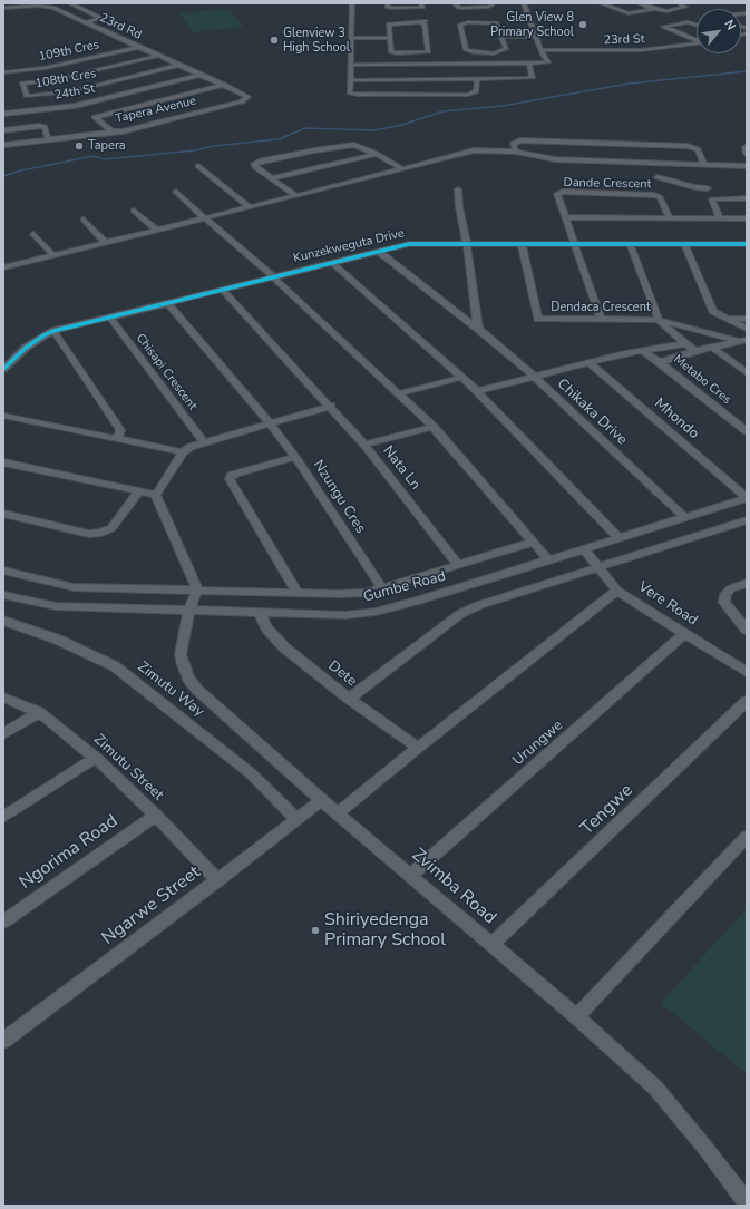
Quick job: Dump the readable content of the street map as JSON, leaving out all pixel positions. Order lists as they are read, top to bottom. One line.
{"streets":{"street":["23rd Rd","23rd St","109th Cres","108th Cres","24th St","Tapera Avenue","Dande Crescent","Kunzekweguta Drive","Dendaca Crescent","Chisapi Crescent","Metabo Cres","Chikaka Drive","Mhondo","Nata Ln","Nzungu Cres","Gumbe Road","Vere Road","Dete","Zimutu Way","Urungwe","Zimutu Street","Tengwe","Ngorima Road","Zvimba Road","Ngarwe Street"]},"crossings":[["23rd Rd","109th Cres"],["23rd Rd","108th Cres"],["23rd Rd","24th St"],["23rd Rd","Tapera Avenue"],["Dande Crescent","Kunzekweguta Drive"],["Dande Crescent","Dendaca Crescent"],["Kunzekweguta Drive","Dendaca Crescent"],["Kunzekweguta Drive","Chisapi Crescent"],["Kunzekweguta Drive","Chikaka Drive"],["Chikaka Drive","Gumbe Road"],["Mhondo","Gumbe Road"],["Gumbe Road","Vere Road"],["Gumbe Road","Dete"],["Gumbe Road","Zvimba Road"],["Vere Road","Urungwe"],["Zimutu Way","Ngarwe Street"],["Urungwe","Zvimba Road"],["Zimutu Street","Ngorima Road"],["Zimutu Street","Ngarwe Street"],["Tengwe","Zvimba Road"],["Zvimba Road","Ngarwe Street"]],"places":["Glen View 8 Primary School","Glenview 3 High School","Tapera","Shiriyedenga Primary School"],"north":"top right"}
